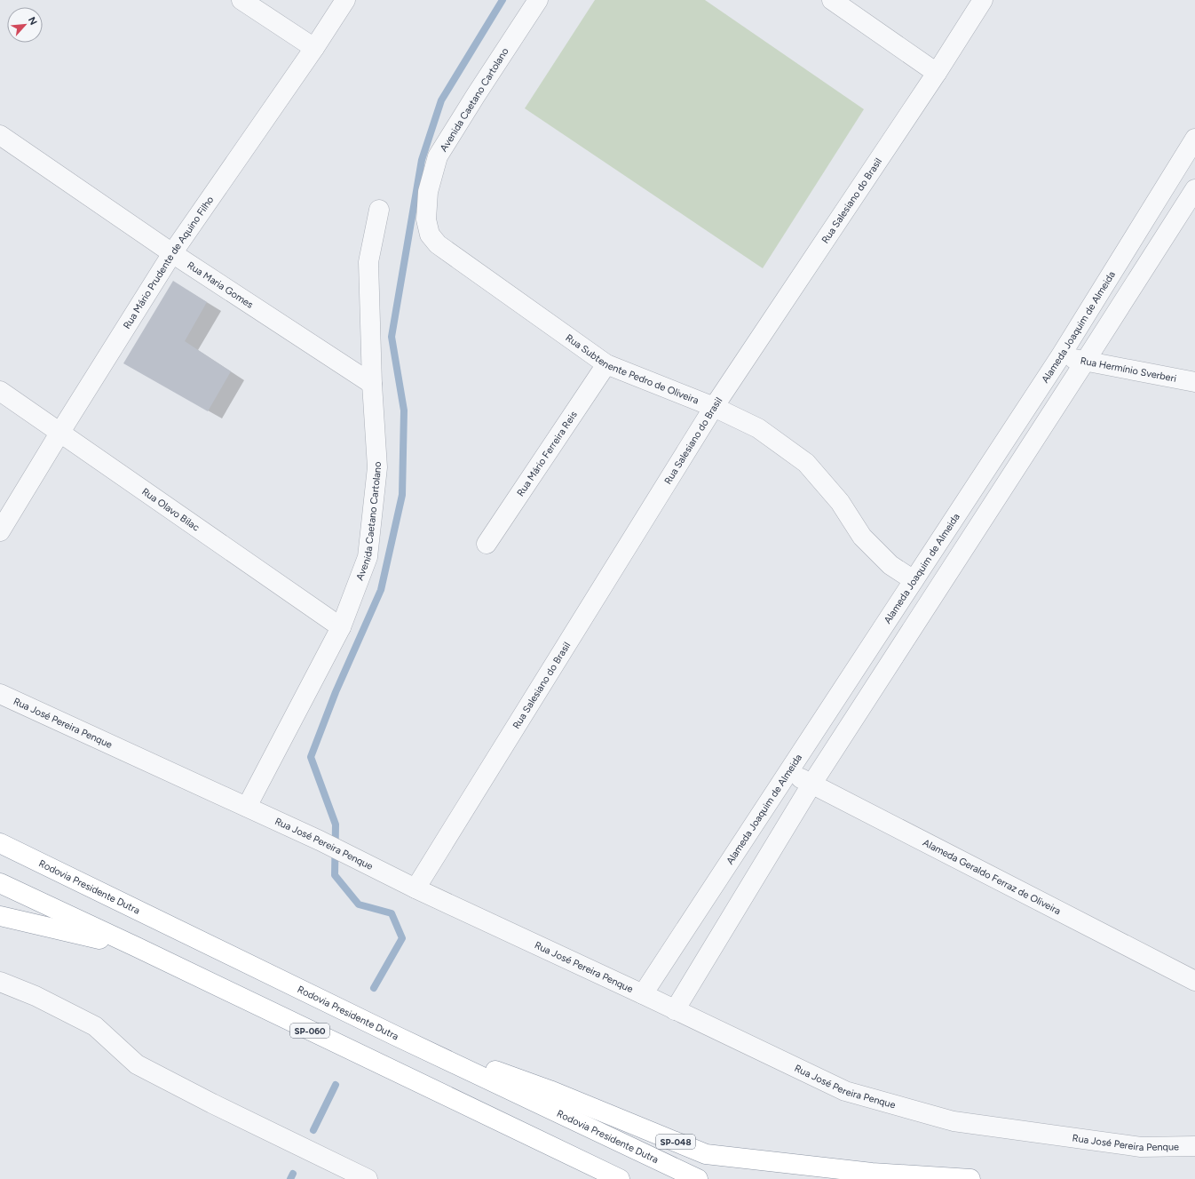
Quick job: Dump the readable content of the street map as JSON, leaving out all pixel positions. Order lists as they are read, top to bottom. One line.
{"streets":{"highway":["Rodovia Presidente Dutra","SP-060","SP-048"],"street":["Avenida Caetano Cartolano","Rua Salesiano do Brasil","Rua Mário Prudente de Aquino Filho","Rua Maria Gomes","Alameda Joaquim de Almeida","Rua Subtenente Pedro de Oliveira","Rua Hermínio Sverberi","Rua Mário Ferreira Reis","Rua Olavo Bilac","Rua José Pereira Penque","Alameda Geraldo Ferraz de Oliveira"]},"crossings":[["Avenida Caetano Cartolano","Rua Maria Gomes"],["Avenida Caetano Cartolano","Rua Subtenente Pedro de Oliveira"],["Avenida Caetano Cartolano","Rua Olavo Bilac"],["Avenida Caetano Cartolano","Rua José Pereira Penque"],["Rua Salesiano do Brasil","Rua Subtenente Pedro de Oliveira"],["Rua Salesiano do Brasil","Rua José Pereira Penque"],["Rua Mário Prudente de Aquino Filho","Rua Maria Gomes"],["Rua Mário Prudente de Aquino Filho","Rua Olavo Bilac"],["Alameda Joaquim de Almeida","Rua Subtenente Pedro de Oliveira"],["Alameda Joaquim de Almeida","Rua Hermínio Sverberi"],["Alameda Joaquim de Almeida","Rua José Pereira Penque"],["Alameda Joaquim de Almeida","Alameda Geraldo Ferraz de Oliveira"],["Rua Subtenente Pedro de Oliveira","Rua Mário Ferreira Reis"],["Rodovia Presidente Dutra","SP-048"]],"north":"top right"}
